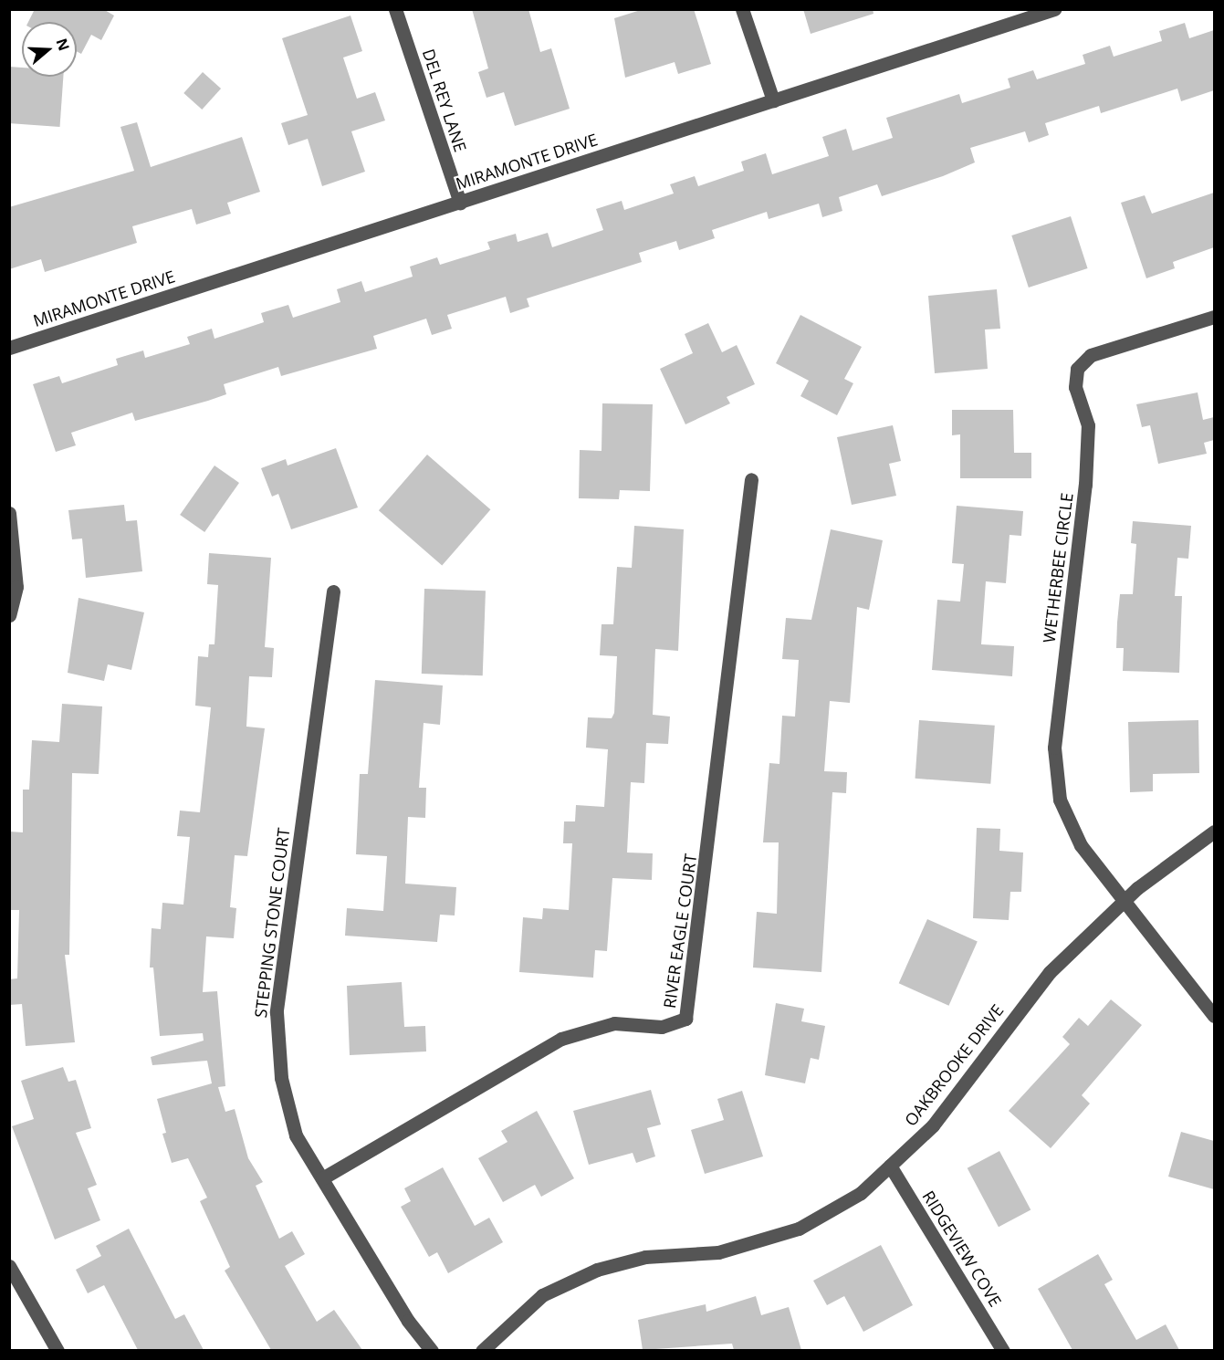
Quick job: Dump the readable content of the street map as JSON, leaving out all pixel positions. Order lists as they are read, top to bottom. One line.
{"streets":{"street":["DEL REY LANE","MIRAMONTE DRIVE","WETHERBEE CIRCLE","STEPPING STONE COURT","RIVER EAGLE COURT","OAKBROOKE DRIVE","RIDGEVIEW COVE"]},"crossings":[["DEL REY LANE","MIRAMONTE DRIVE"],["WETHERBEE CIRCLE","OAKBROOKE DRIVE"],["STEPPING STONE COURT","RIVER EAGLE COURT"],["OAKBROOKE DRIVE","RIDGEVIEW COVE"]],"north":"right"}
